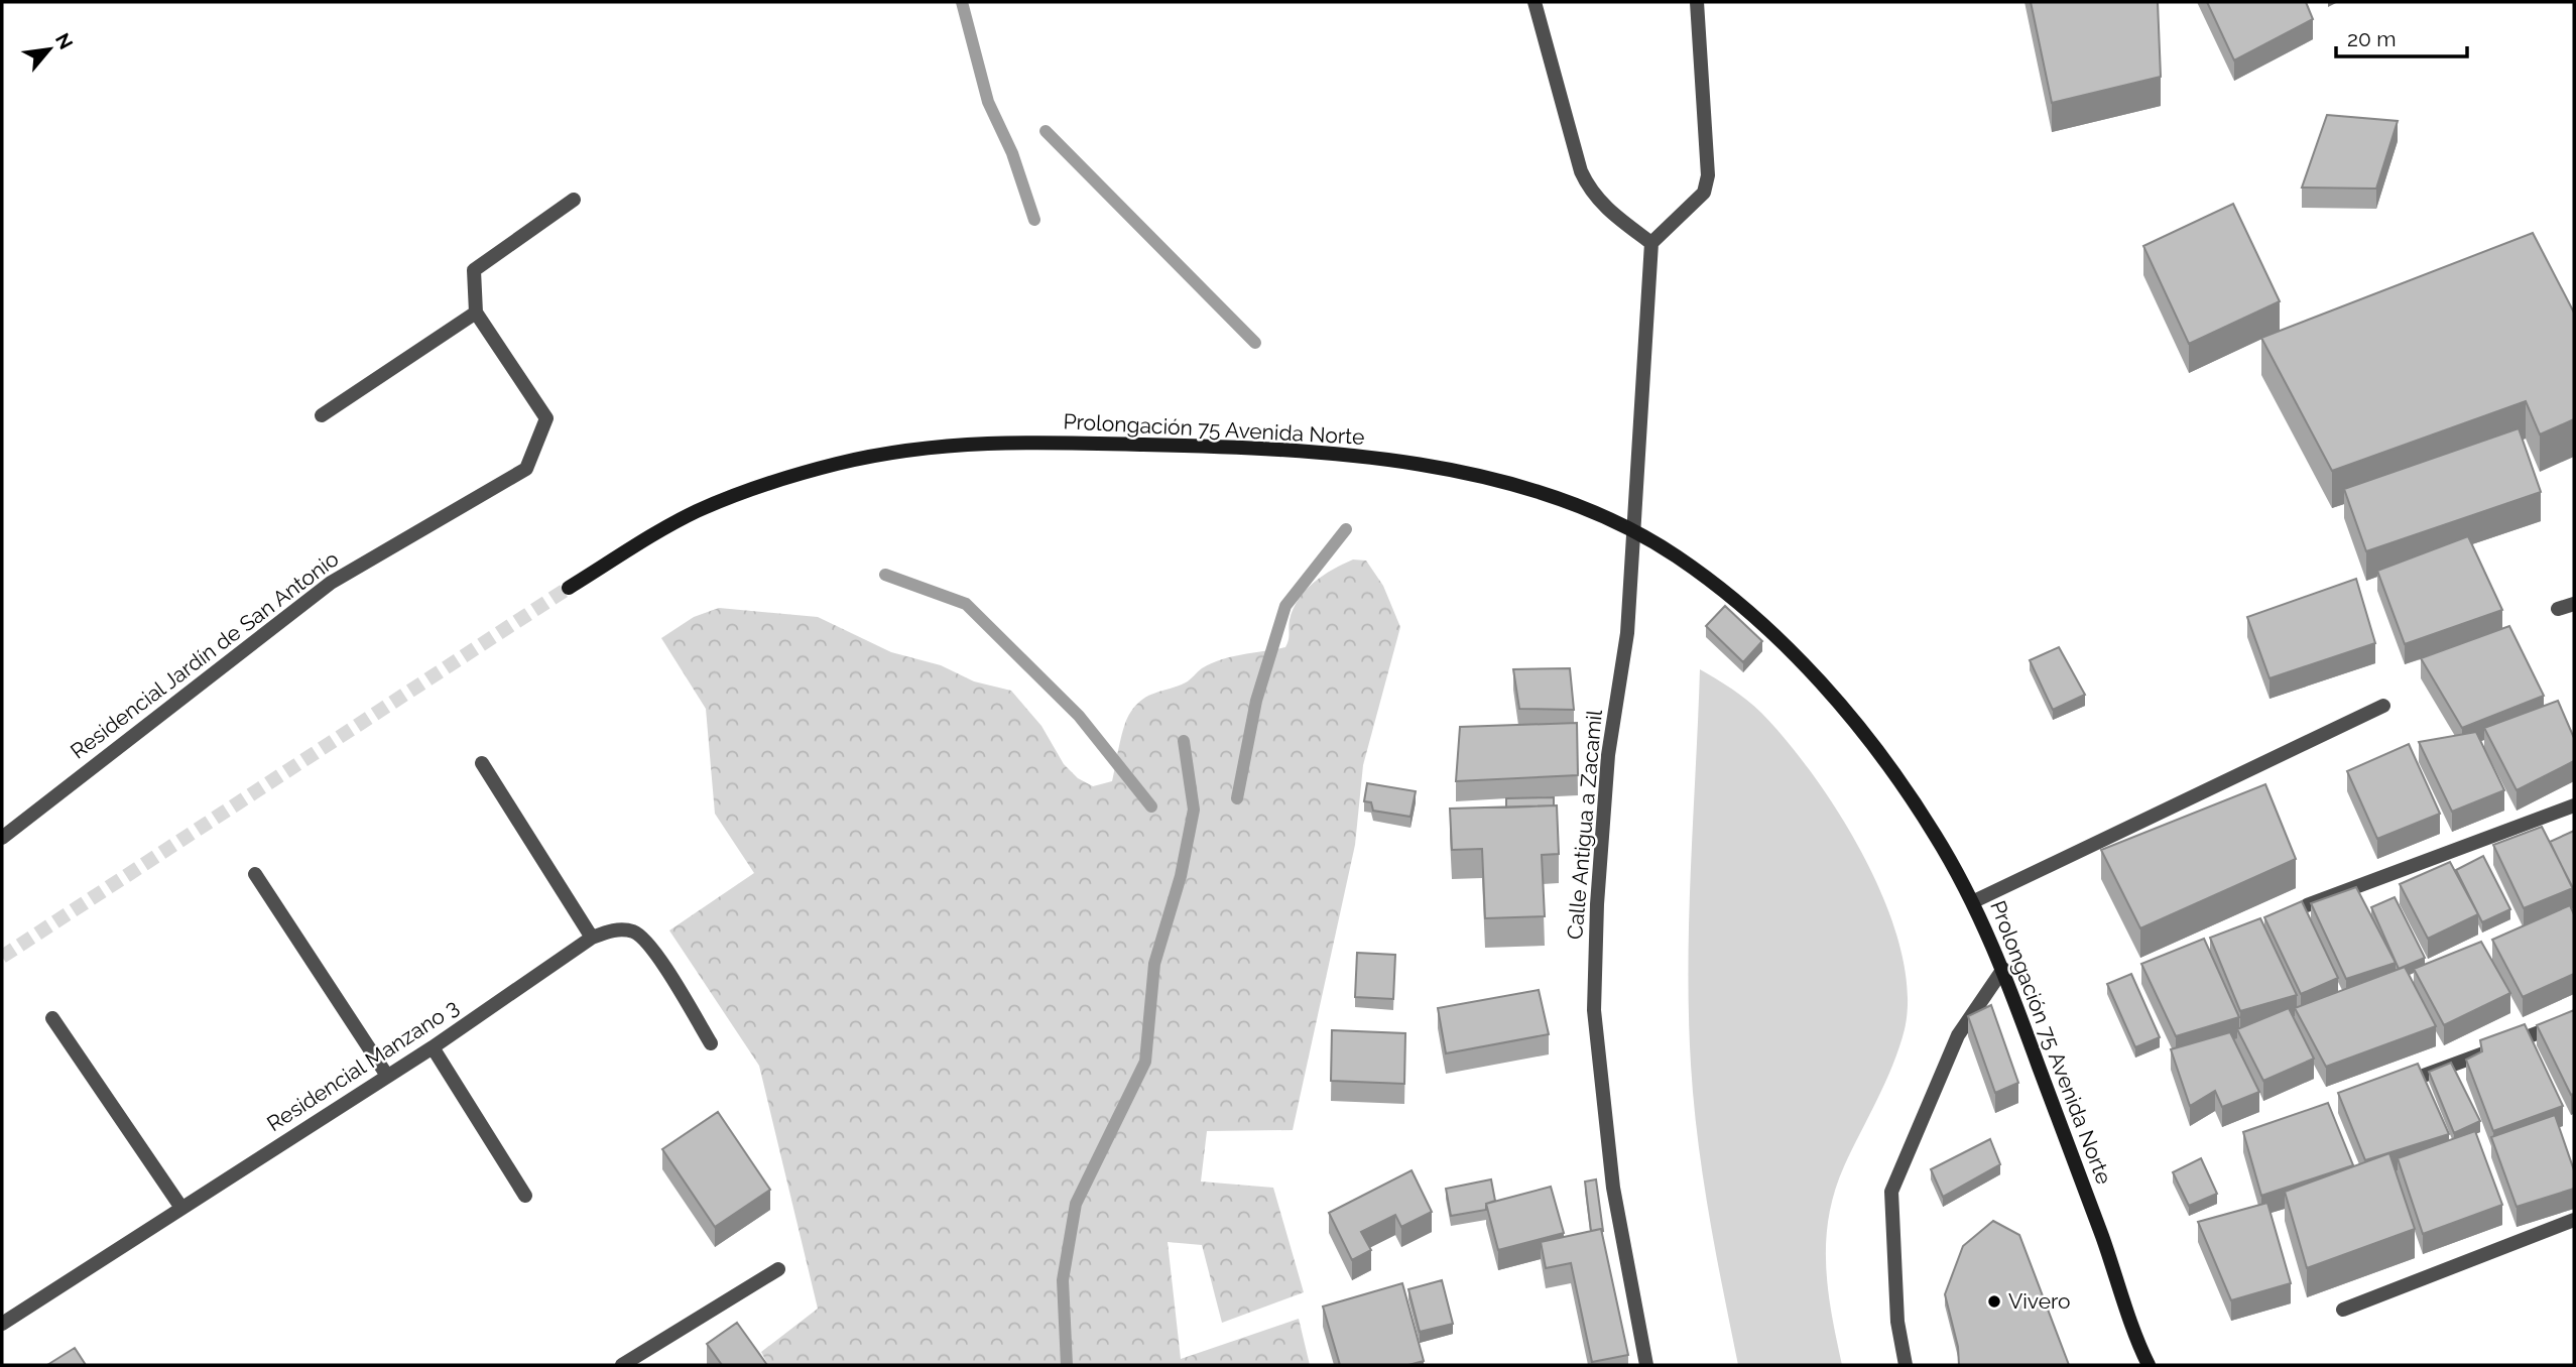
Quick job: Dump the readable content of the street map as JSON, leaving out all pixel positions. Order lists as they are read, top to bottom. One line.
{"streets":{"main road":["Prolongación 75 Avenida Norte"],"street":["Residencial Jardín de San Antonio","Calle Antigua a Zacamil","Residencial Manzano 3"]},"places":["Vivero"],"scale_bar":"20 m","north":"top right"}
